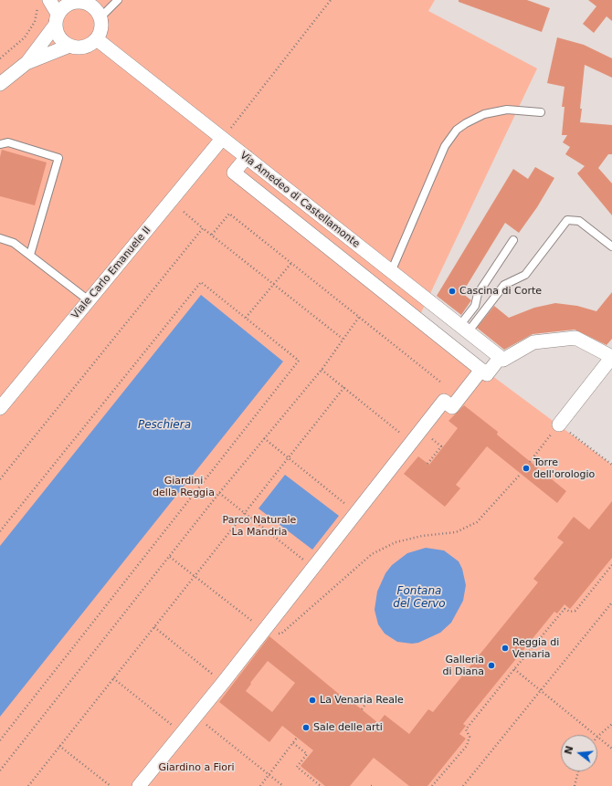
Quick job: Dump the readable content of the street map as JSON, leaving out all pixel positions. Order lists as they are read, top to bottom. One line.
{"streets":{"street":["Via Amedeo di Castellamonte","Viale Carlo Emanuele II"]},"crossings":[["Via Amedeo di Castellamonte","Viale Carlo Emanuele II"]],"water":["Peschiera","Fontana del Cervo"],"parks":["Giardini della Reggia","Parco Naturale La Mandria","Giardino a Fiori"],"places":["Cascina di Corte","Torre dell'orologio","Reggia di Venaria","Galleria di Diana","La Venaria Reale","Sale delle arti"],"north":"left"}
